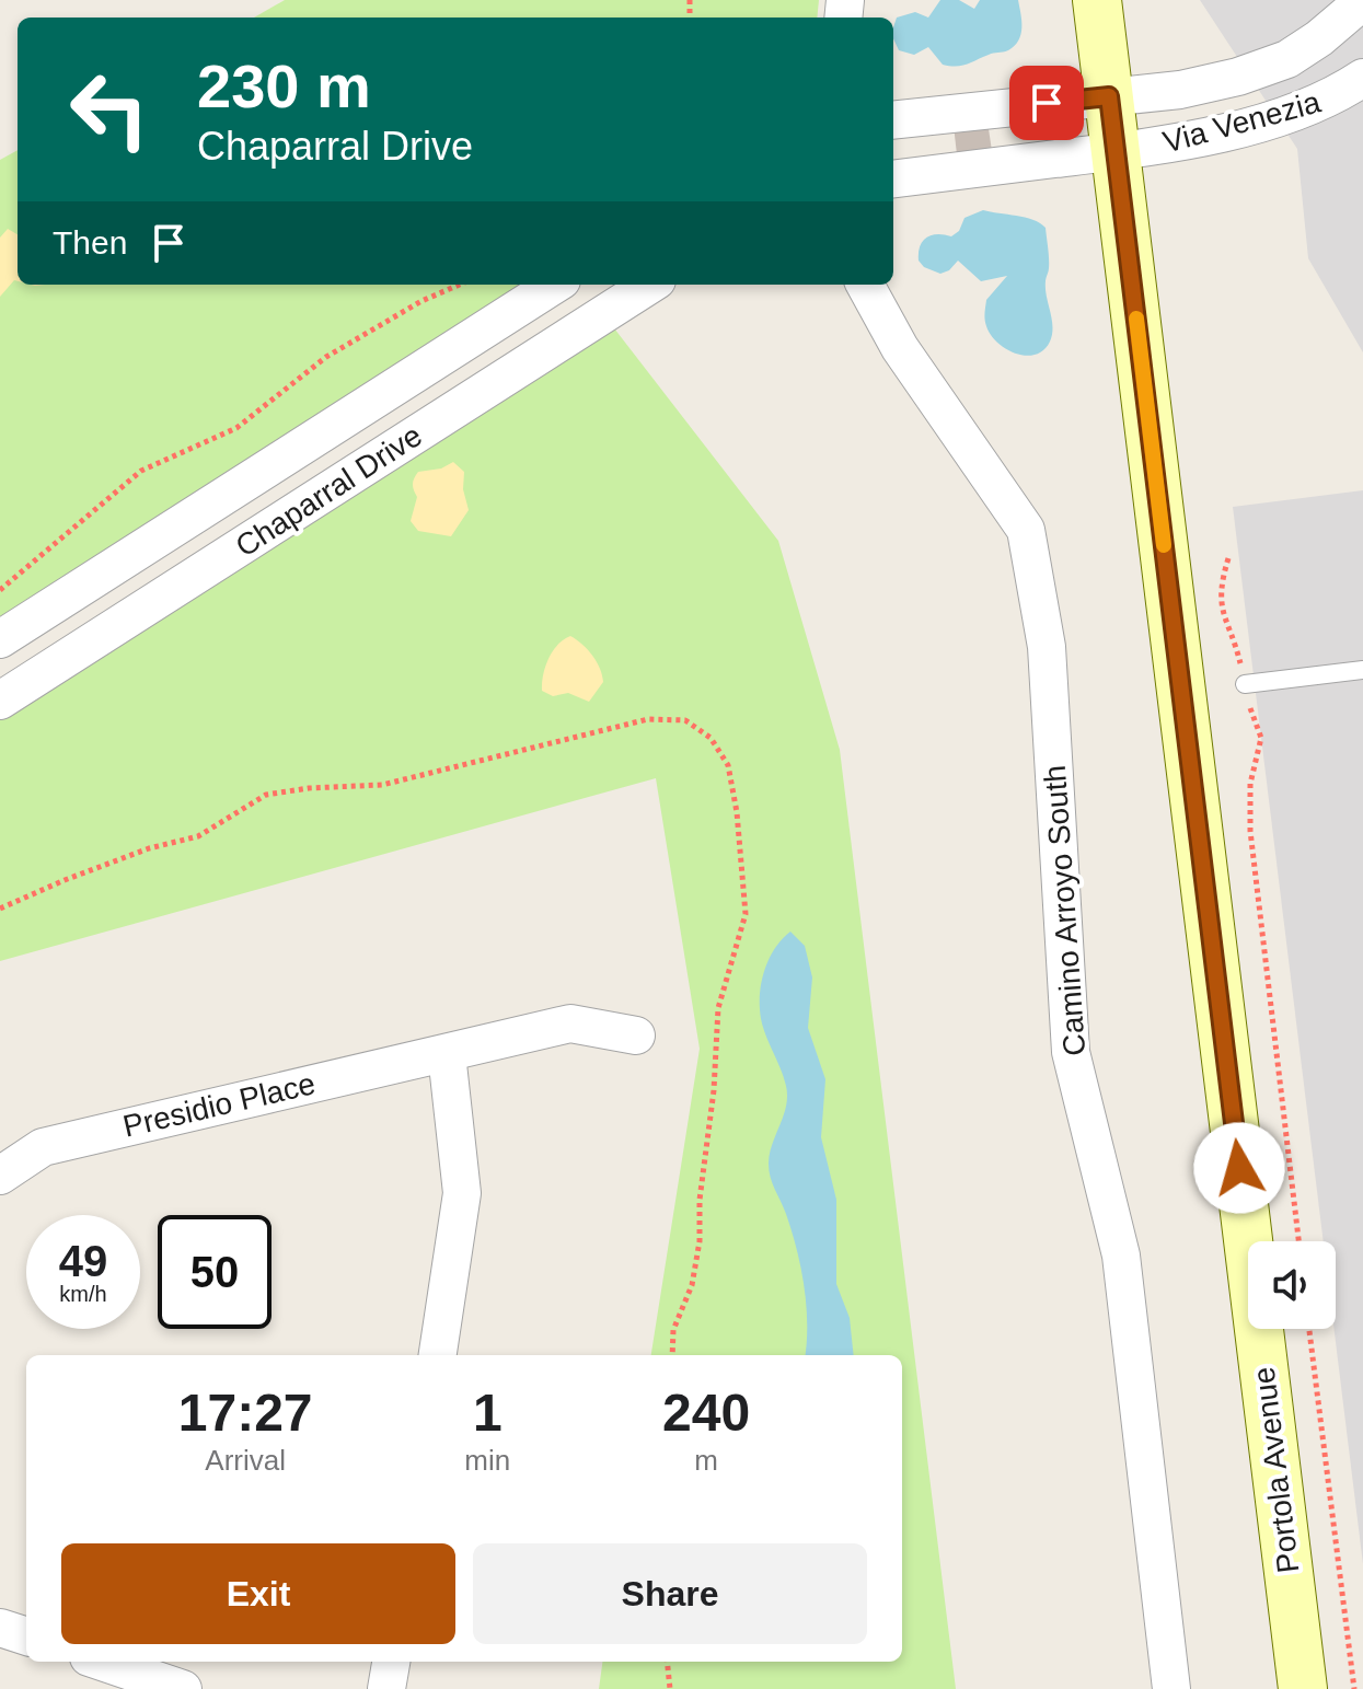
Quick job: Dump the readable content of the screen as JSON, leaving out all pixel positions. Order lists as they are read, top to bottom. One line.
{"streets":{"main road":["Portola Avenue"],"street":["Via Venezia","Chaparral Drive","Camino Arroyo South","Presidio Place"]},"crossings":[["Via Venezia","Portola Avenue"]],"page":{"turn":["230 m","Chaparral Drive"],"then":"Then","speed":"49 km/h","limit":"50","eta":["17:27","Arrival","1","min","240","m"],"buttons":["Exit","Share"]}}
